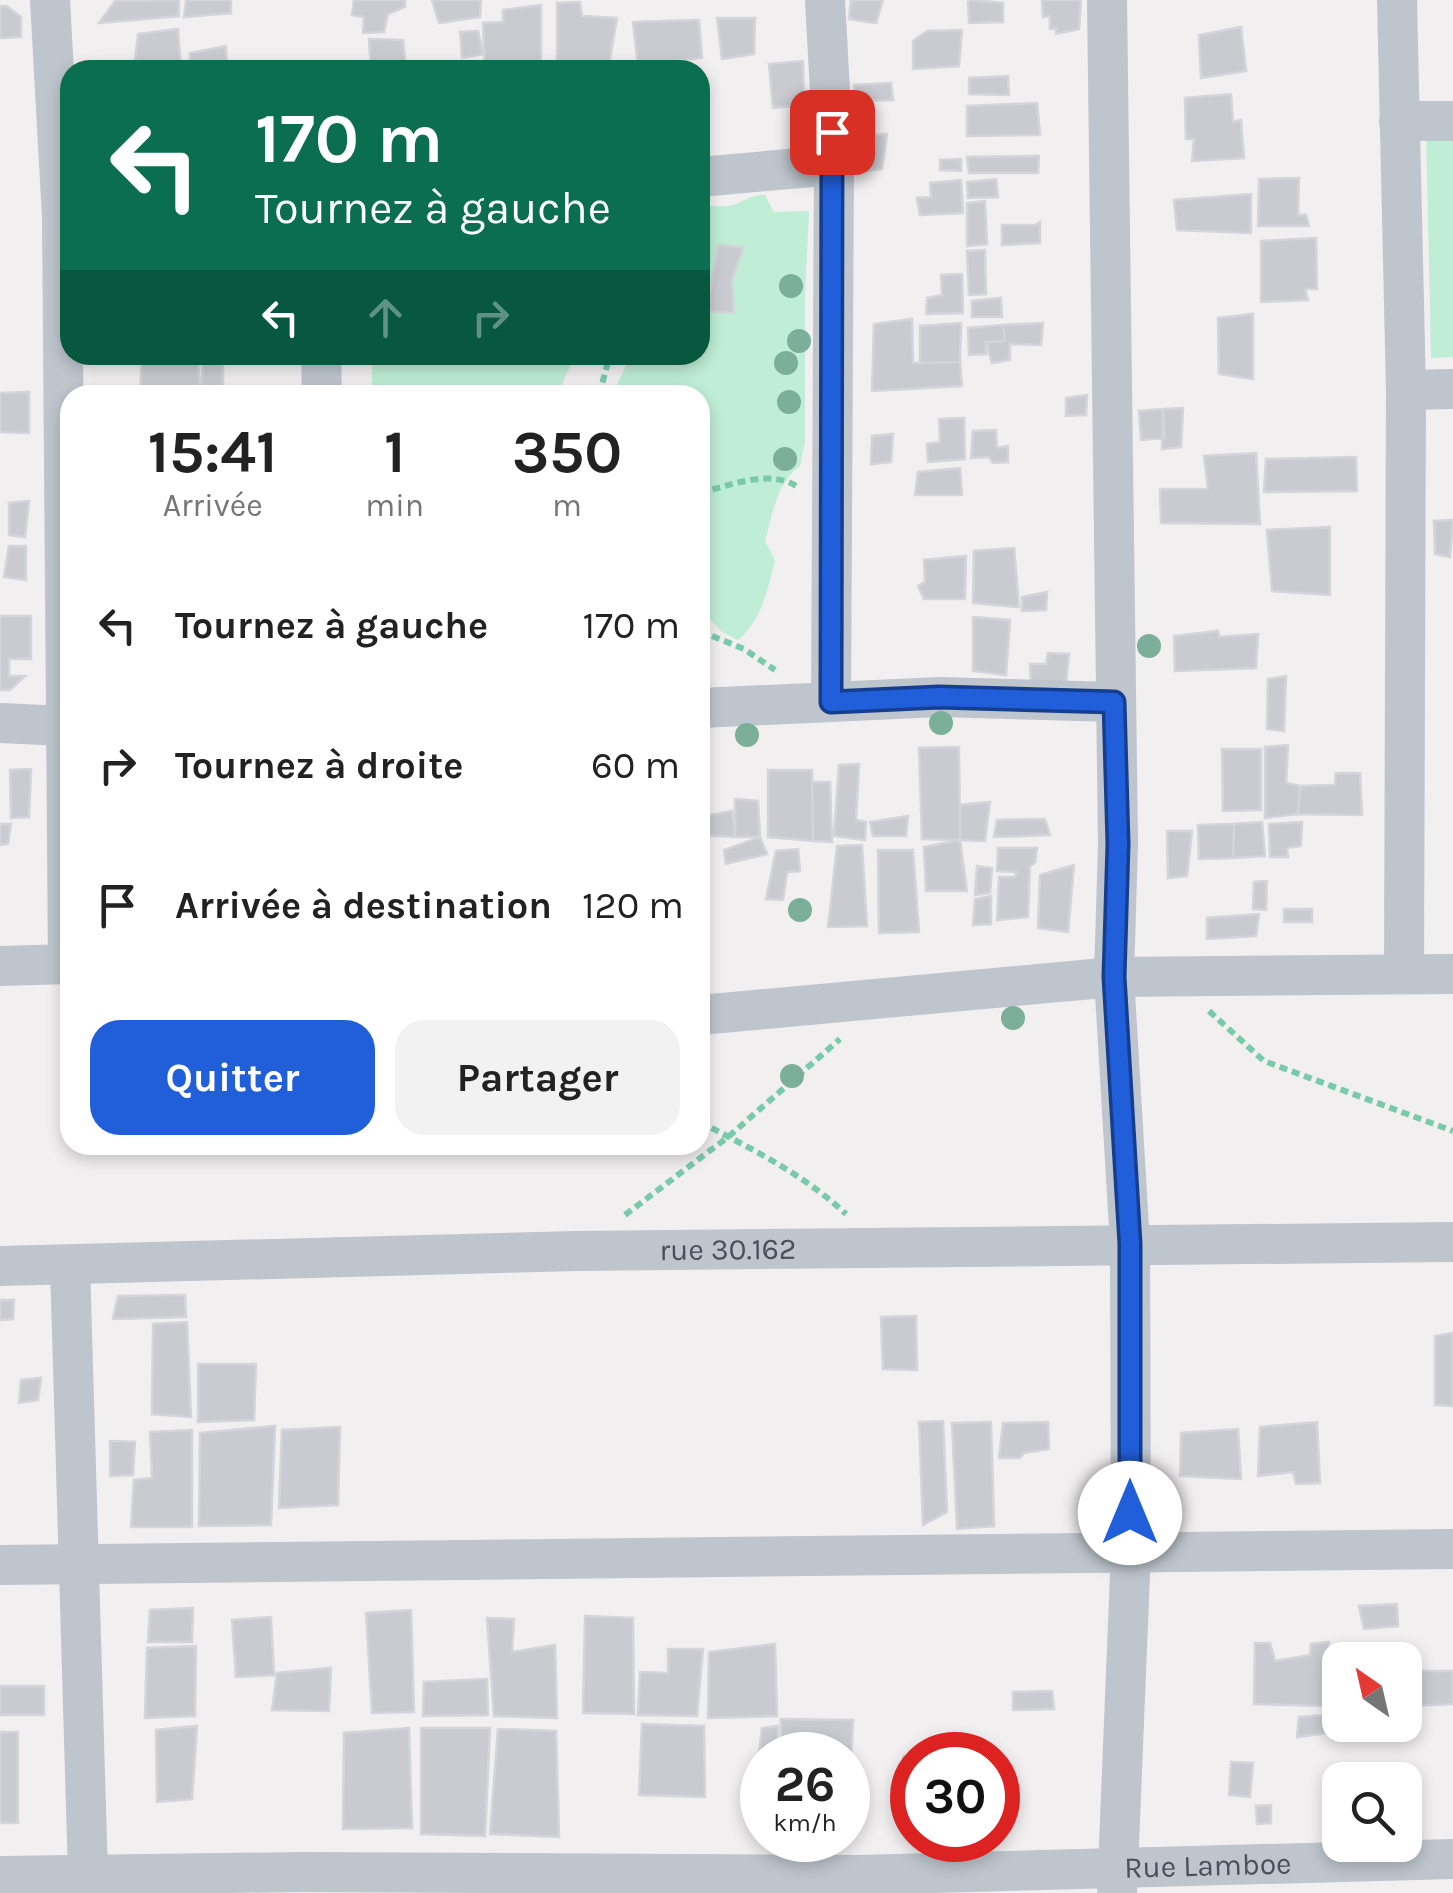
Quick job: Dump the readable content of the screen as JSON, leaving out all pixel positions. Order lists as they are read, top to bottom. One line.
{"streets":{"street":["rue 30.162","Rue Lamboe"]},"north":"top left","page":{"turn":["170 m","Tournez à gauche"],"eta":["15:41","Arrivée","1","min","350","m"],"list":[{"name":"Tournez à gauche","value":"170 m"},{"name":"Tournez à droite","value":"60 m"},{"name":"Arrivée à destination","value":"120 m"}],"buttons":["Quitter","Partager"],"speed":"26 km/h","limit":"30"}}
